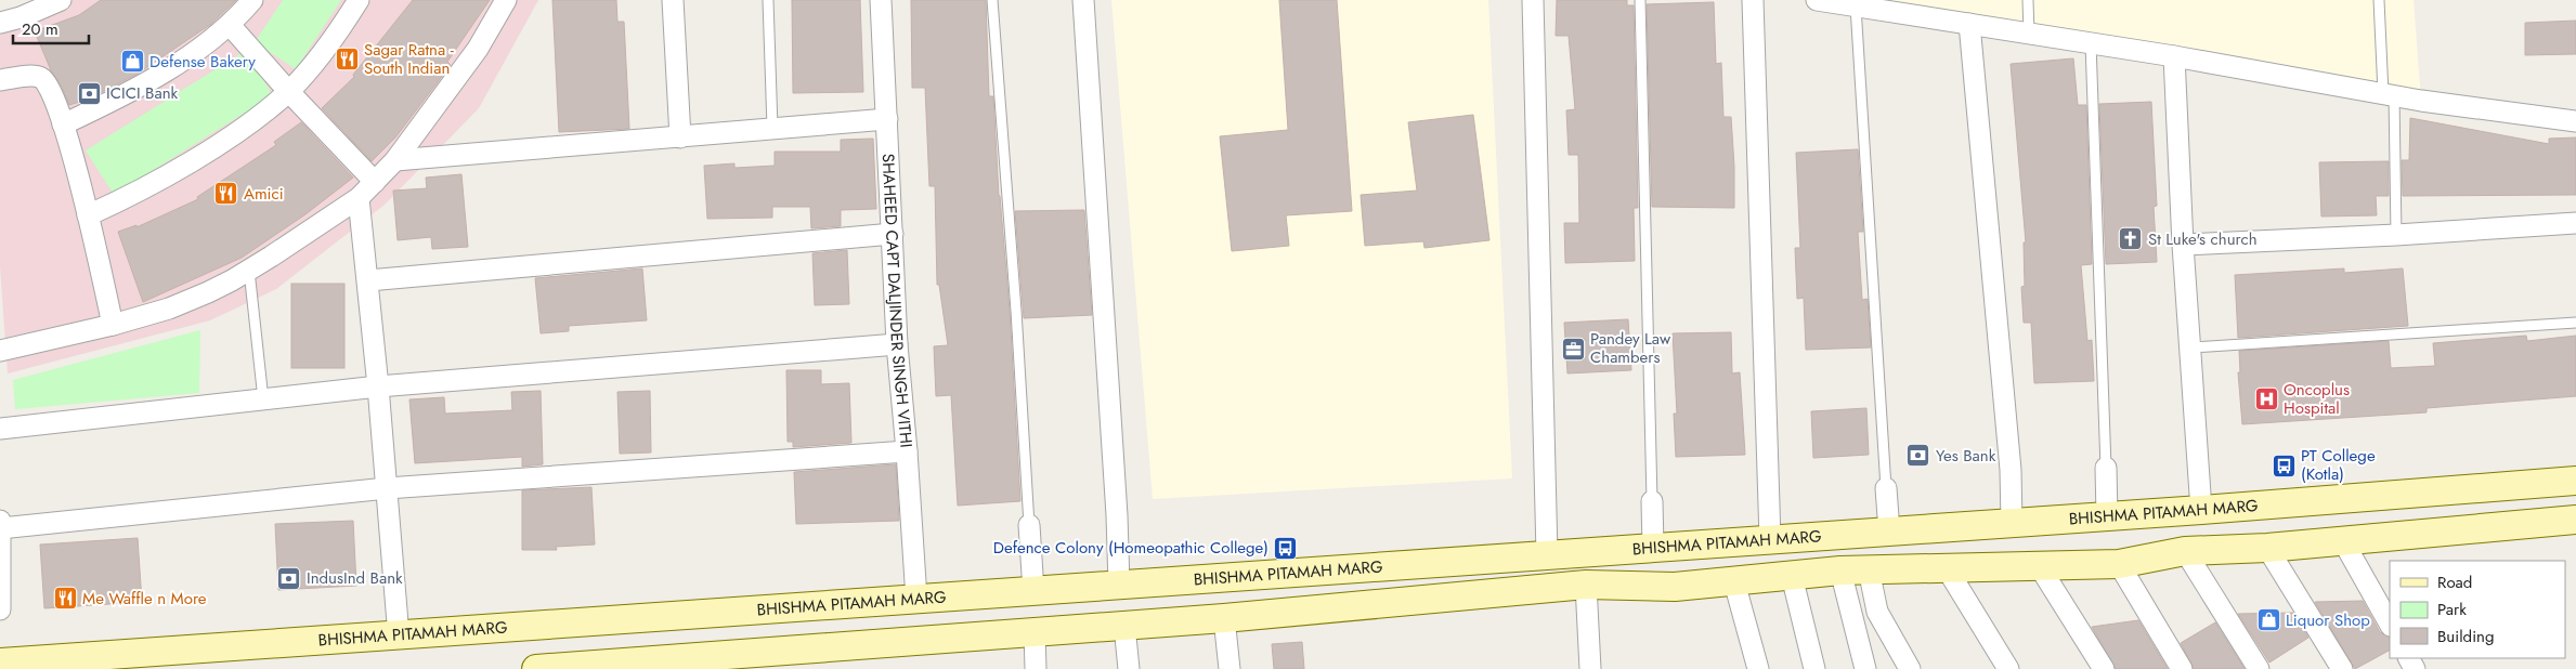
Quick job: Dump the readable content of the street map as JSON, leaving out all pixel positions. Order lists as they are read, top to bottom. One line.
{"streets":{"main road":["BHISHMA PITAMAH MARG"],"street":["SHAHEED CAPT DALJINDER SINGH VITHI"]},"crossings":[["SHAHEED CAPT DALJINDER SINGH VITHI","BHISHMA PITAMAH MARG"]],"places":{"restaurant":["Sagar Ratna - South Indian","Amici","Me Waffle n More"],"shop":["Defense Bakery","Liquor Shop"],"bank":["ICICI Bank","Yes Bank","IndusInd Bank"],"church":["St Luke's church"],"office":["Pandey Law Chambers"],"hospital":["Oncoplus Hospital"],"bus stop":["PT College (Kotla)","Defence Colony (Homeopathic College)"]},"legend":["Road","Park","Building"],"scale_bar":"20 m"}
